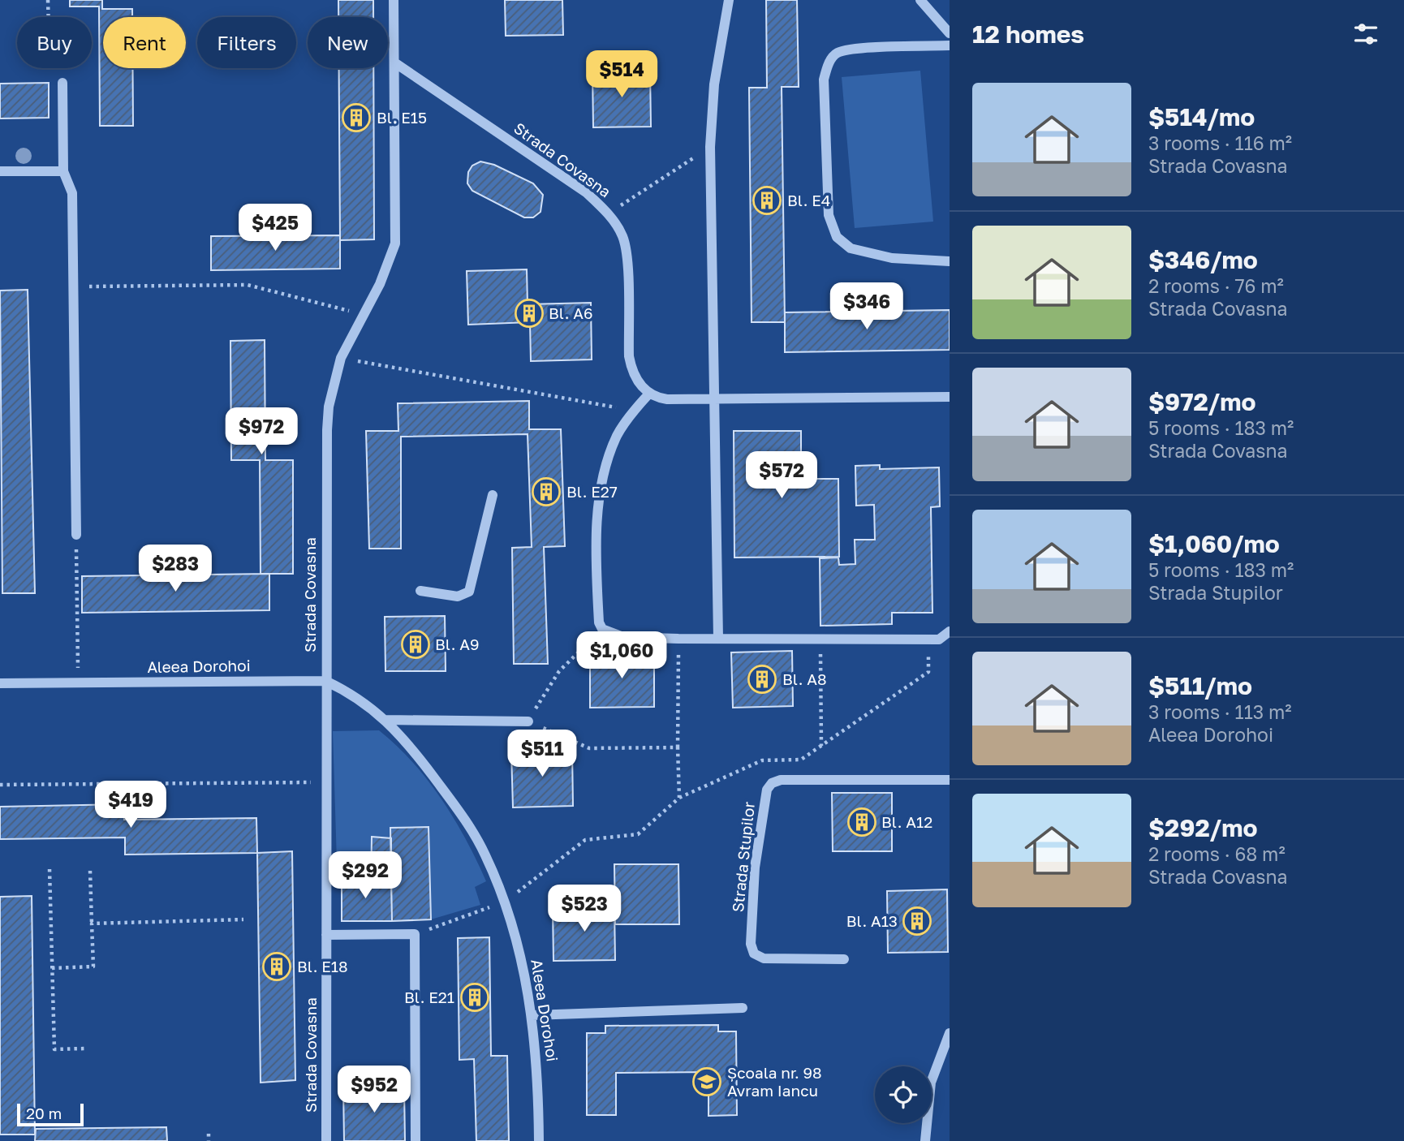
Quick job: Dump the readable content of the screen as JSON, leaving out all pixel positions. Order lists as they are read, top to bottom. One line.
{"streets":{"street":["Strada Covasna","Aleea Dorohoi","Strada Stupilor"]},"crossings":[["Strada Covasna","Aleea Dorohoi"]],"places":{"building":["Bl. E15","Bl. E4","Bl. A6","Bl. E27","Bl. A9","Bl. A8","Bl. A12","Bl. A13","Bl. E18","Bl. E21"],"school or university":["Școala nr. 98 Avram Iancu"]},"scale_bar":"20 m","page":{"heading":"12 homes","chip":["Buy","Rent","Filters","New"],"price":["$514","$425","$346","$972","$572","$283","$1,060","$511","$419","$292","$523","$952"],"list":[{"name":"$514/mo","note":"3 rooms · 116 m² · Strada Covasna"},{"name":"$346/mo","note":"2 rooms · 76 m² · Strada Covasna"},{"name":"$972/mo","note":"5 rooms · 183 m² · Strada Covasna"},{"name":"$1,060/mo","note":"5 rooms · 183 m² · Strada Stupilor"},{"name":"$511/mo","note":"3 rooms · 113 m² · Aleea Dorohoi"},{"name":"$292/mo","note":"2 rooms · 68 m² · Strada Covasna"}],"scale":"20 m"}}
